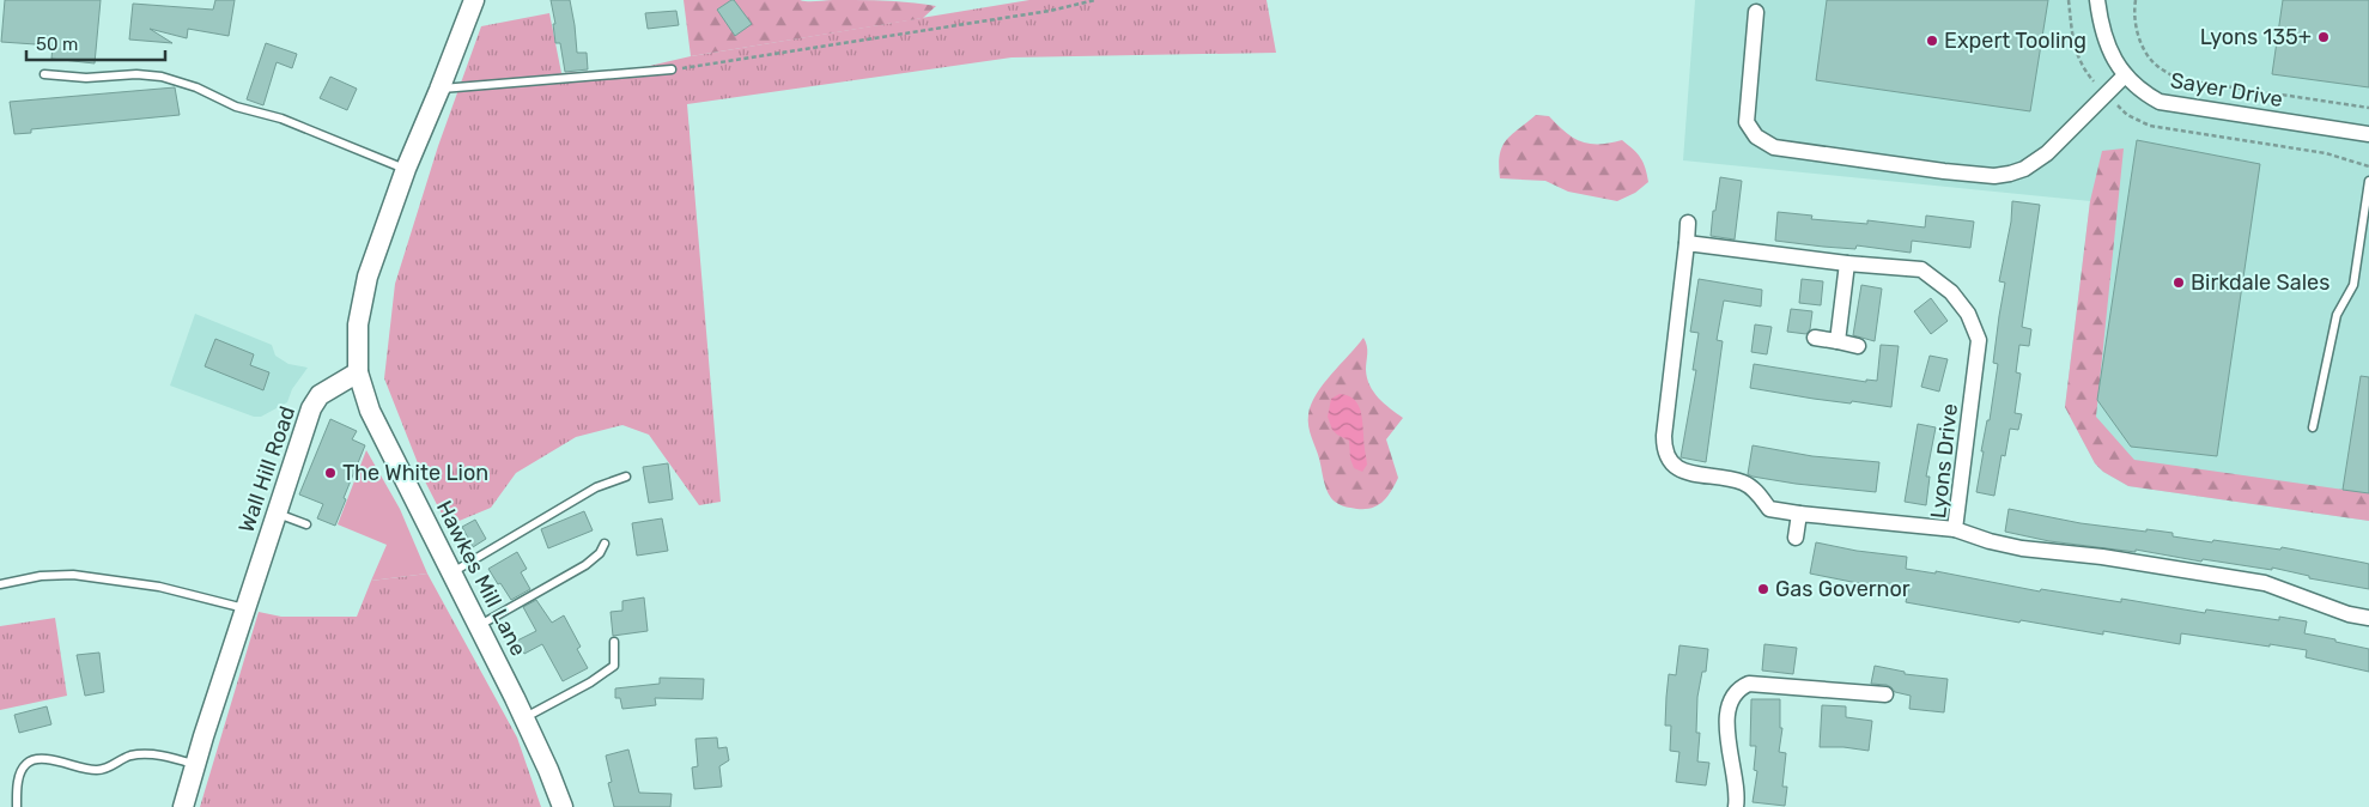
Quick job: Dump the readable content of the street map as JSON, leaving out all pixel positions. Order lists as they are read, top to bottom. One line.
{"streets":{"street":["Sayer Drive","Lyons Drive","Wall Hill Road","Hawkes Mill Lane"]},"crossings":[["Wall Hill Road","Hawkes Mill Lane"]],"places":["Lyons 135+","Expert Tooling","Birkdale Sales","The White Lion","Gas Governor"],"scale_bar":"50 m"}
